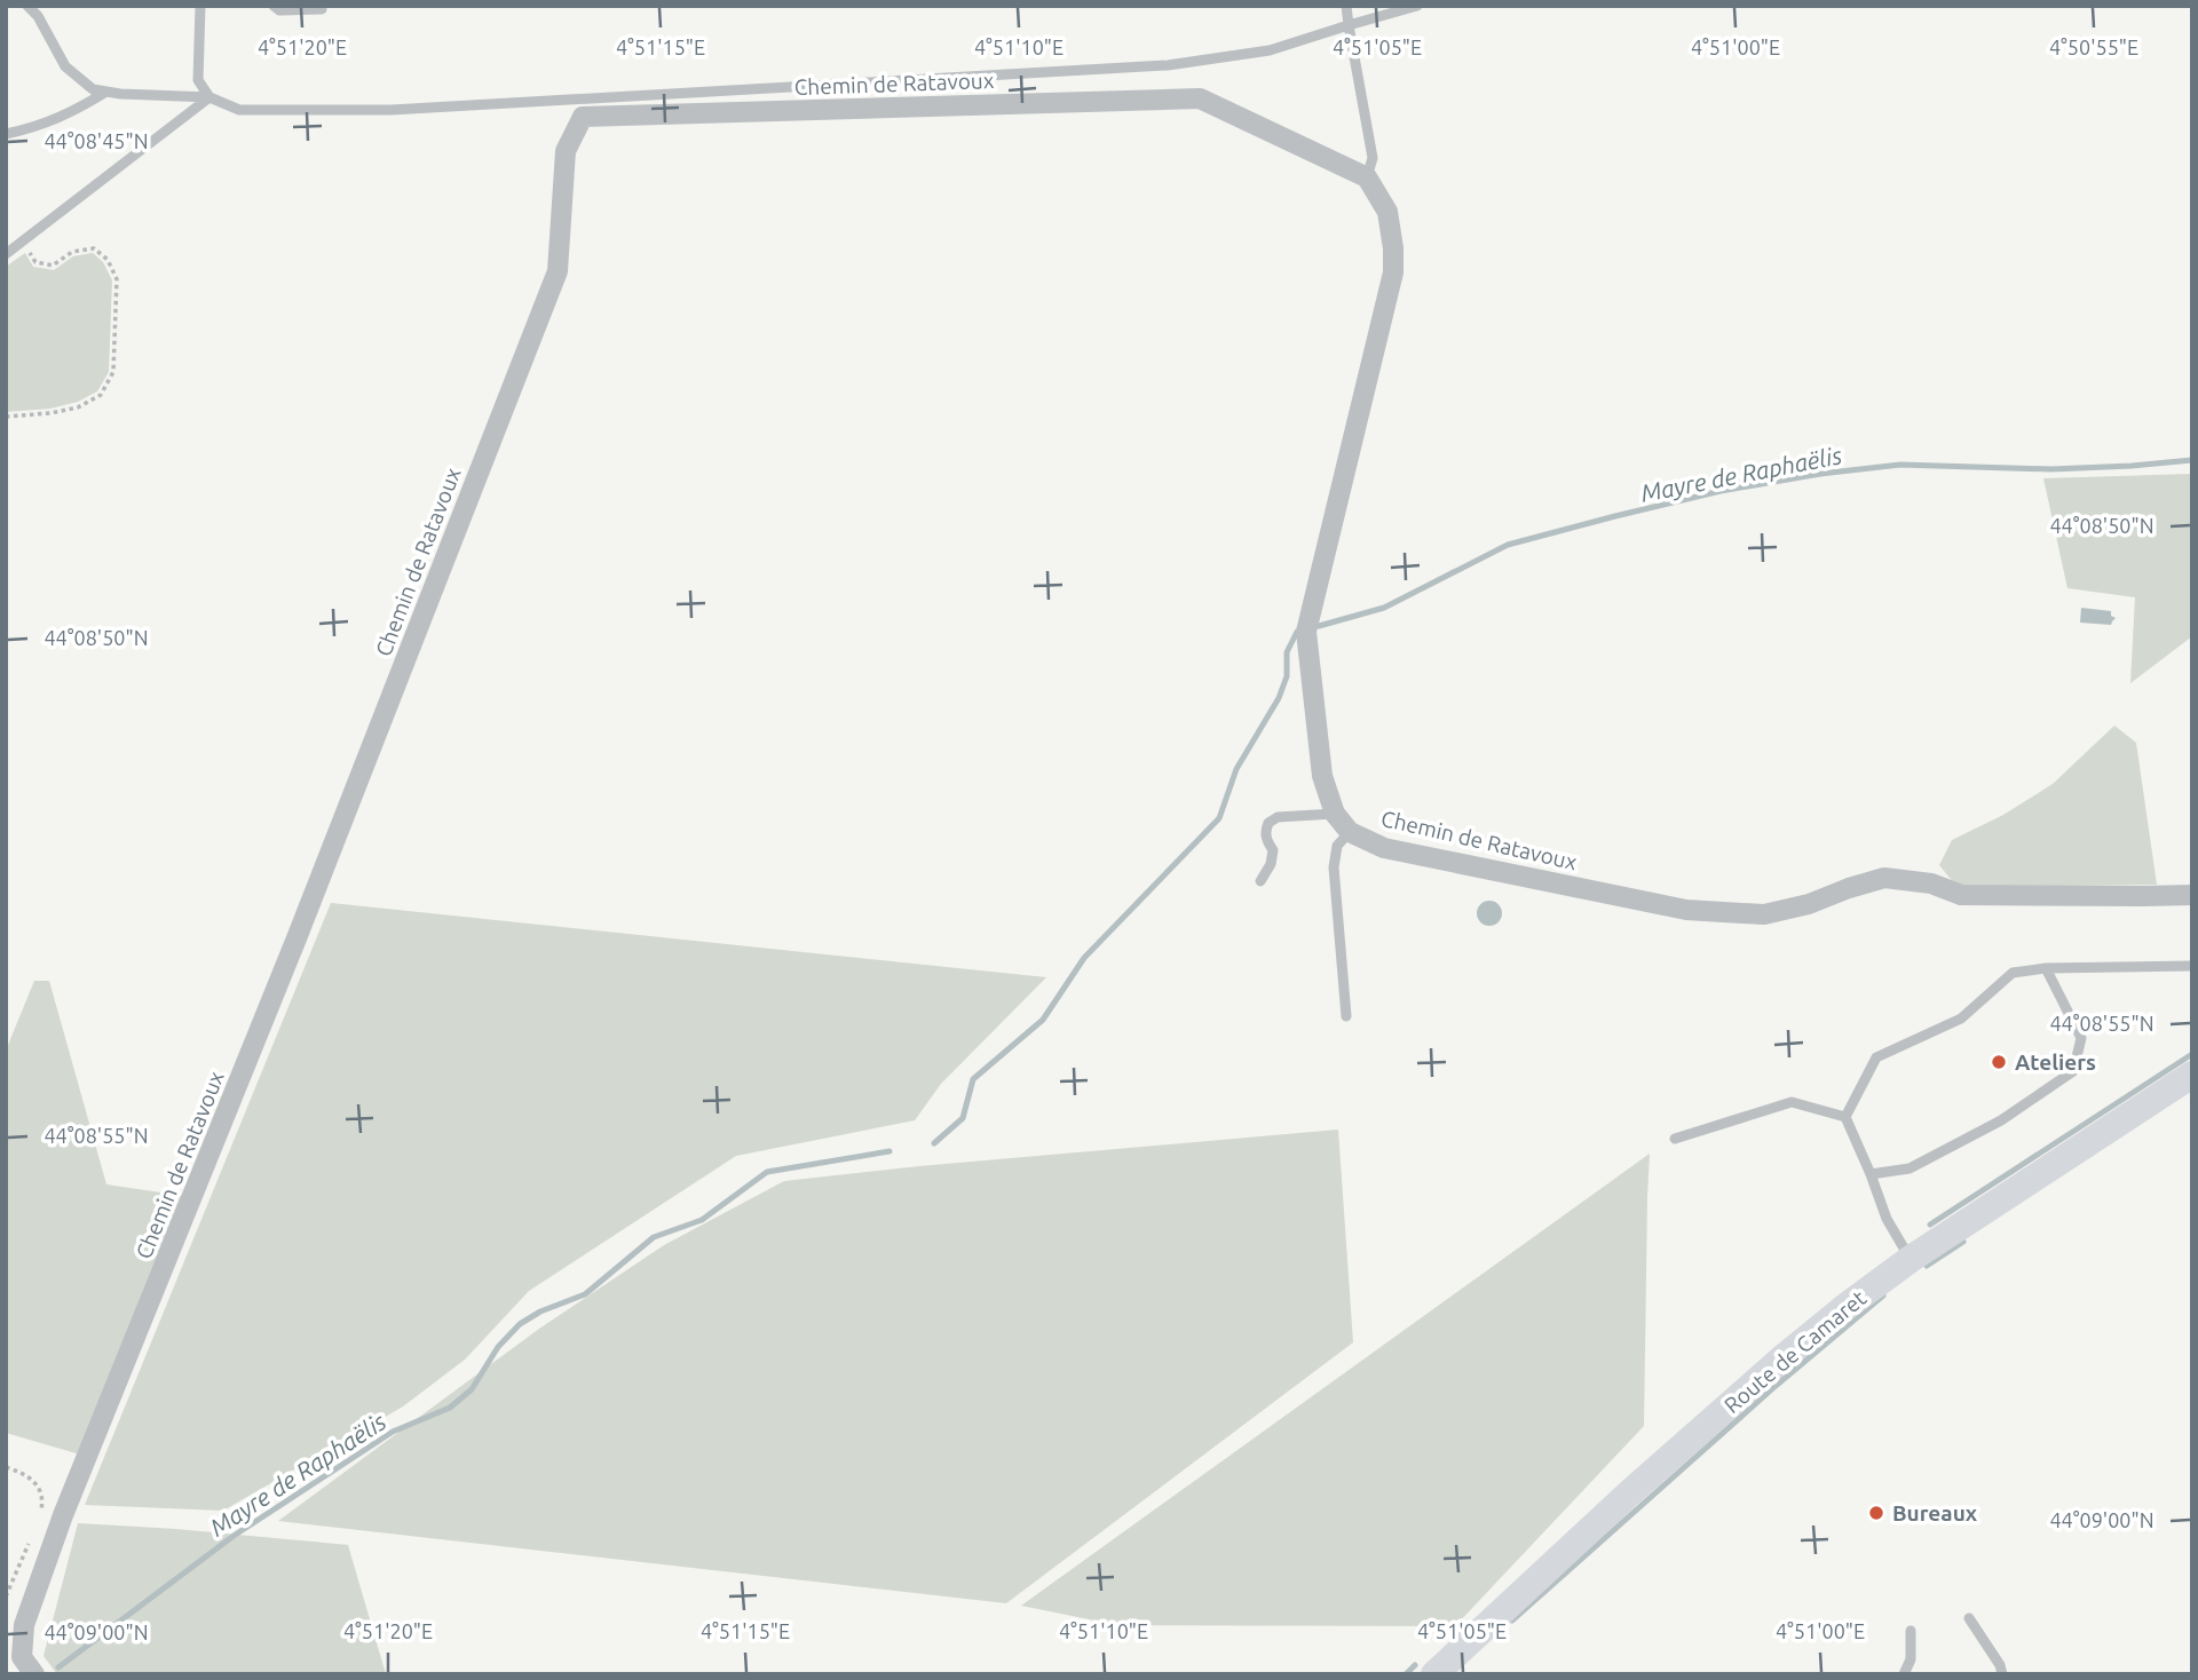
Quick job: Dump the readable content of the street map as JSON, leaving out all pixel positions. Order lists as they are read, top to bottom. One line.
{"streets":{"main road":["Route de Camaret"],"street":["Chemin de Ratavoux"]},"water":["Mayre de Raphaëlis"],"places":["Ateliers","Bureaux"],"coordinates":["4°51'20\"E","4°51'15\"E","4°51'10\"E","4°51'05\"E","4°51'00\"E","4°50'55\"E","44°08'45\"N","44°08'50\"N","44°08'55\"N","44°09'00\"N"]}
